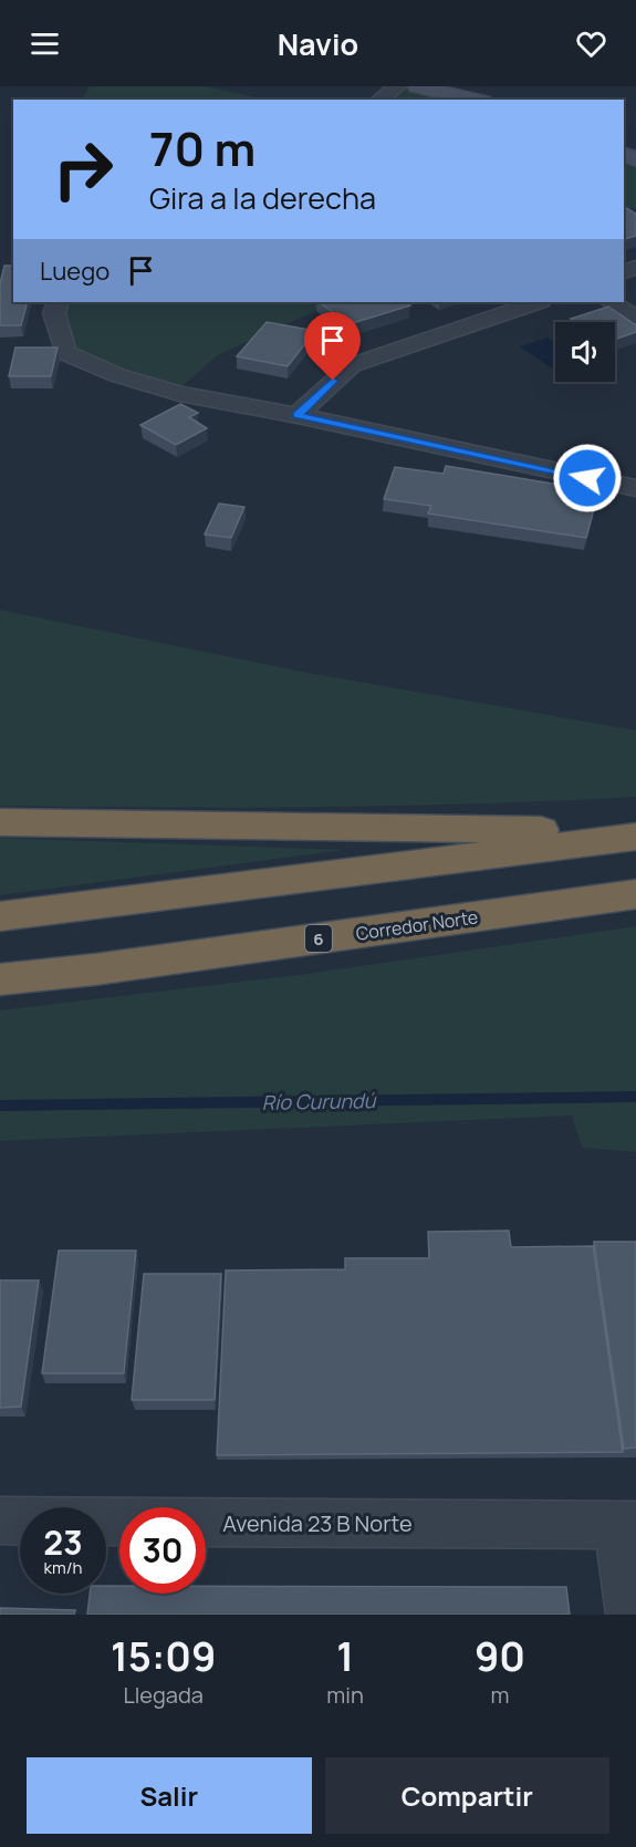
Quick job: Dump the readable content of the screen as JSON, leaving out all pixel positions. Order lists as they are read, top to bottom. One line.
{"streets":{"highway":["Corredor Norte","6"],"street":["Avenida 23 B Norte"]},"water":["Río Curundú"],"page":{"header":"Navio","turn":["70 m","Gira a la derecha"],"then":"Luego","speed":"23 km/h","limit":"30","eta":["15:09","Llegada","1","min","90","m"],"buttons":["Salir","Compartir"]}}
